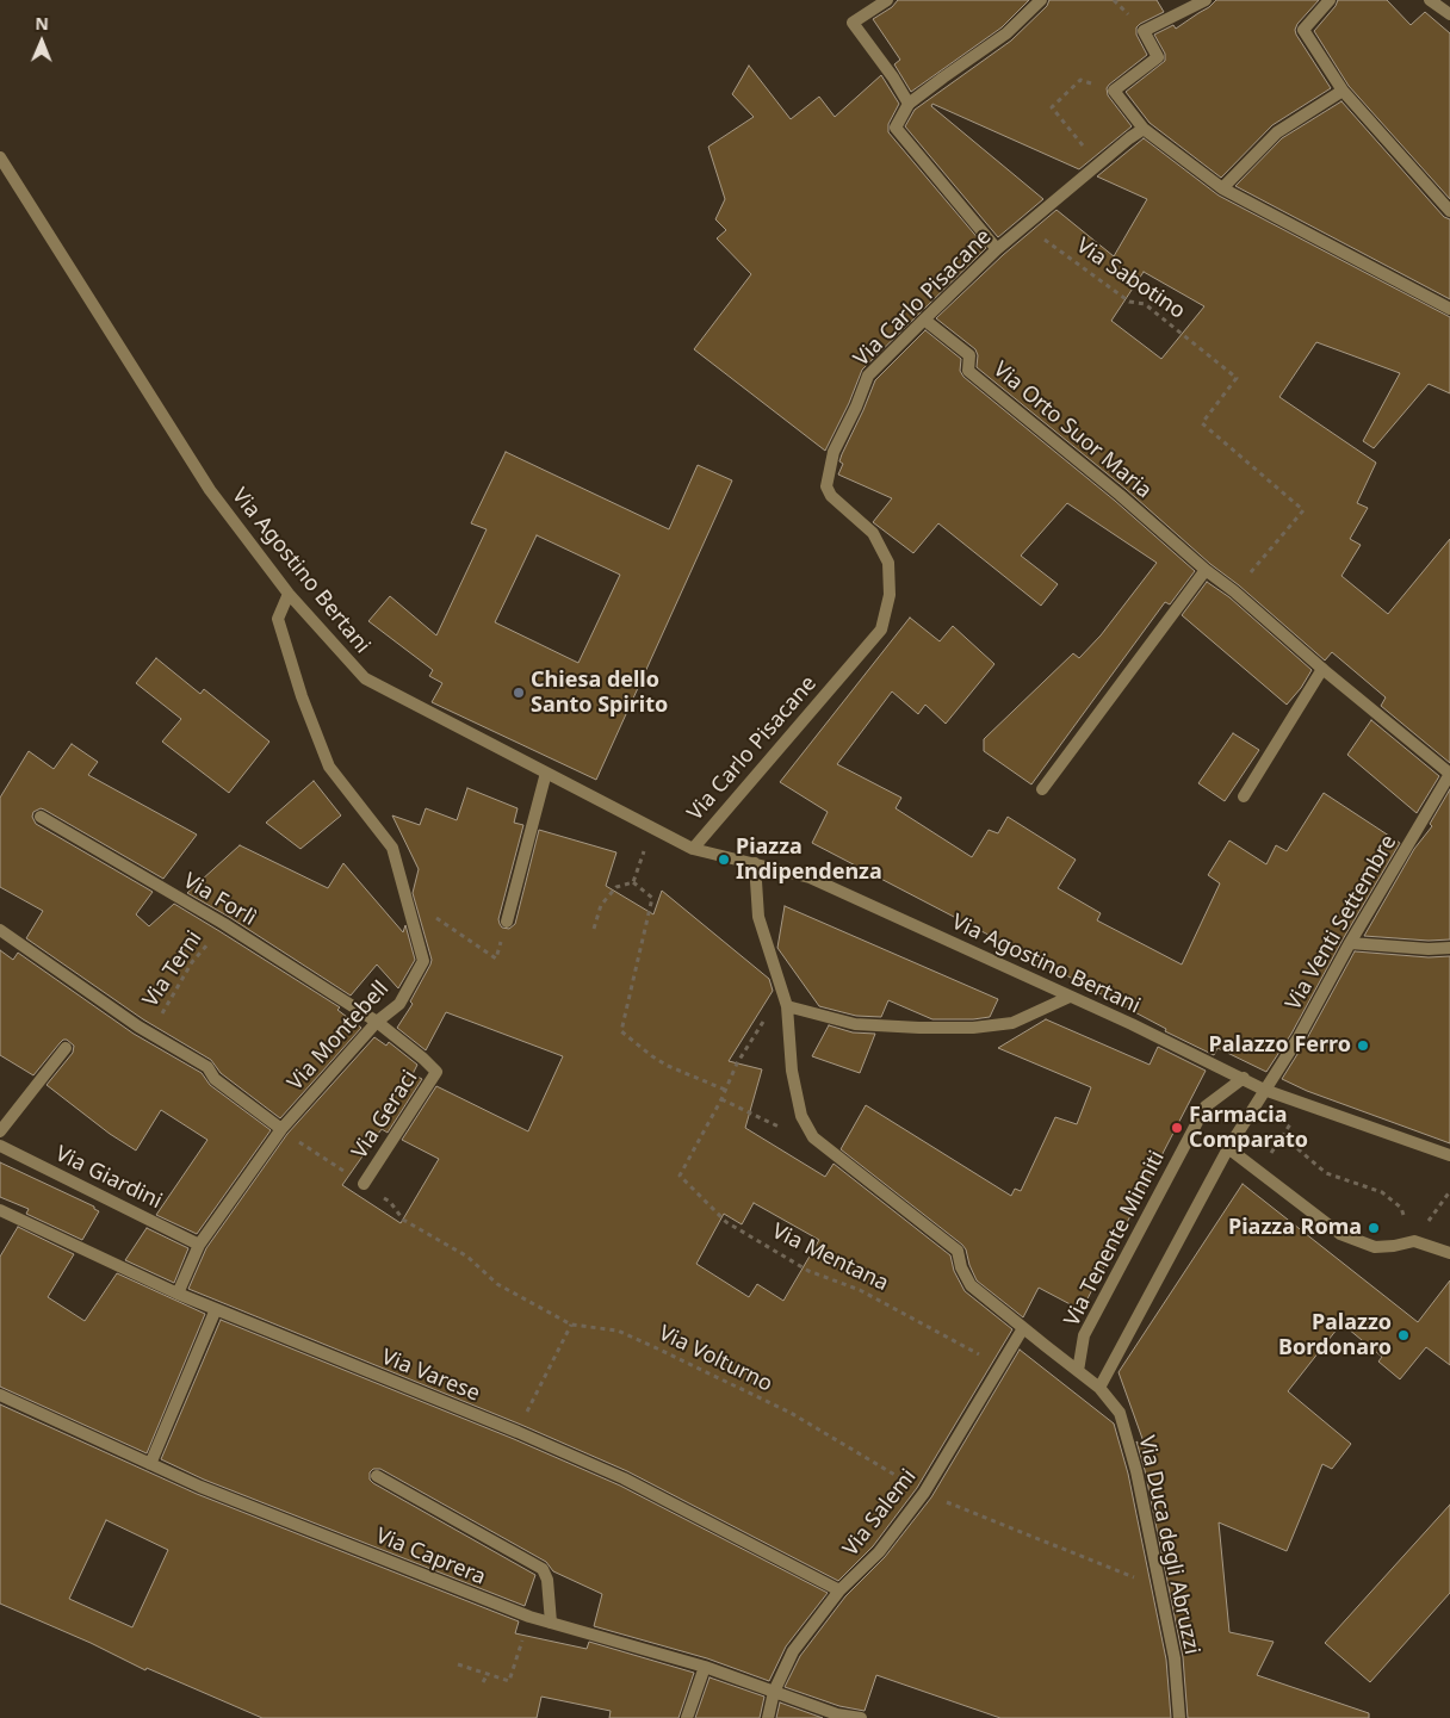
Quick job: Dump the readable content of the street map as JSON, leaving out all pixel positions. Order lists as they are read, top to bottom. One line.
{"streets":{"street":["Via Carlo Pisacane","Via Orto Suor Maria","Via Agostino Bertani","Via Forlì","Via Venti Settembre","Via Montebell","Via Geraci","Via Giardini","Via Tenente Minniti","Via Varese","Via Salemi","Via Duca degli Abruzzi","Via Caprera"],"path":["Via Sabotino","Via Terni","Via Mentana","Via Volturno"]},"crossings":[["Via Sabotino","Via Carlo Pisacane"],["Via Sabotino","Via Orto Suor Maria"],["Via Carlo Pisacane","Via Orto Suor Maria"],["Via Orto Suor Maria","Via Venti Settembre"],["Via Agostino Bertani","Via Venti Settembre"],["Via Agostino Bertani","Via Montebell"],["Via Agostino Bertani","Via Tenente Minniti"],["Via Forlì","Via Terni"],["Via Forlì","Via Montebell"],["Via Forlì","Via Geraci"],["Via Montebell","Via Geraci"],["Via Montebell","Via Giardini"],["Via Montebell","Via Volturno"],["Via Montebell","Via Varese"],["Via Geraci","Via Volturno"],["Via Tenente Minniti","Via Duca degli Abruzzi"],["Via Mentana","Via Salemi"],["Via Volturno","Via Salemi"],["Via Volturno","Via Duca degli Abruzzi"],["Via Varese","Via Salemi"],["Via Salemi","Via Duca degli Abruzzi"],["Via Salemi","Via Caprera"]],"places":["Chiesa dello Santo Spirito","Piazza Indipendenza","Palazzo Ferro","Farmacia Comparato","Piazza Roma","Palazzo Bordonaro"],"north":"top"}
